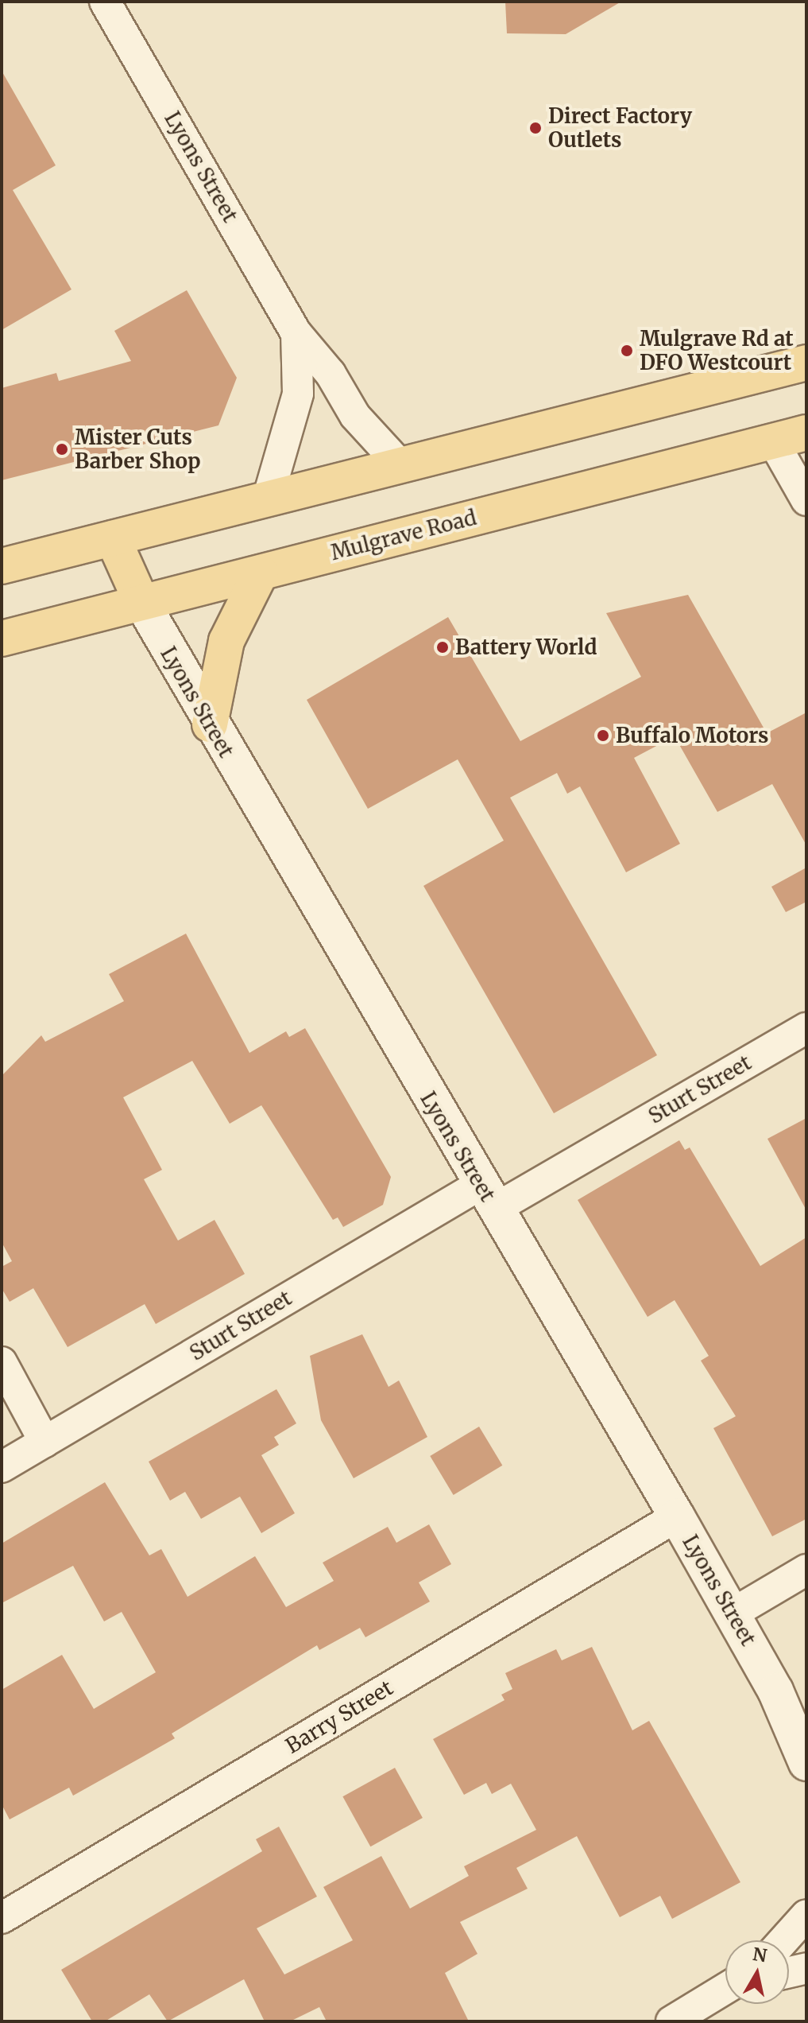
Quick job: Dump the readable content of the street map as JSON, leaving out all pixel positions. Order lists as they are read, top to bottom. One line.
{"streets":{"main road":["Mulgrave Road"],"street":["Lyons Street","Sturt Street","Barry Street"]},"crossings":[["Lyons Street","Mulgrave Road"],["Lyons Street","Sturt Street"],["Lyons Street","Barry Street"]],"places":["Direct Factory Outlets","Mulgrave Rd at DFO Westcourt","Mister Cuts Barber Shop","Battery World","Buffalo Motors"],"north":"top"}
